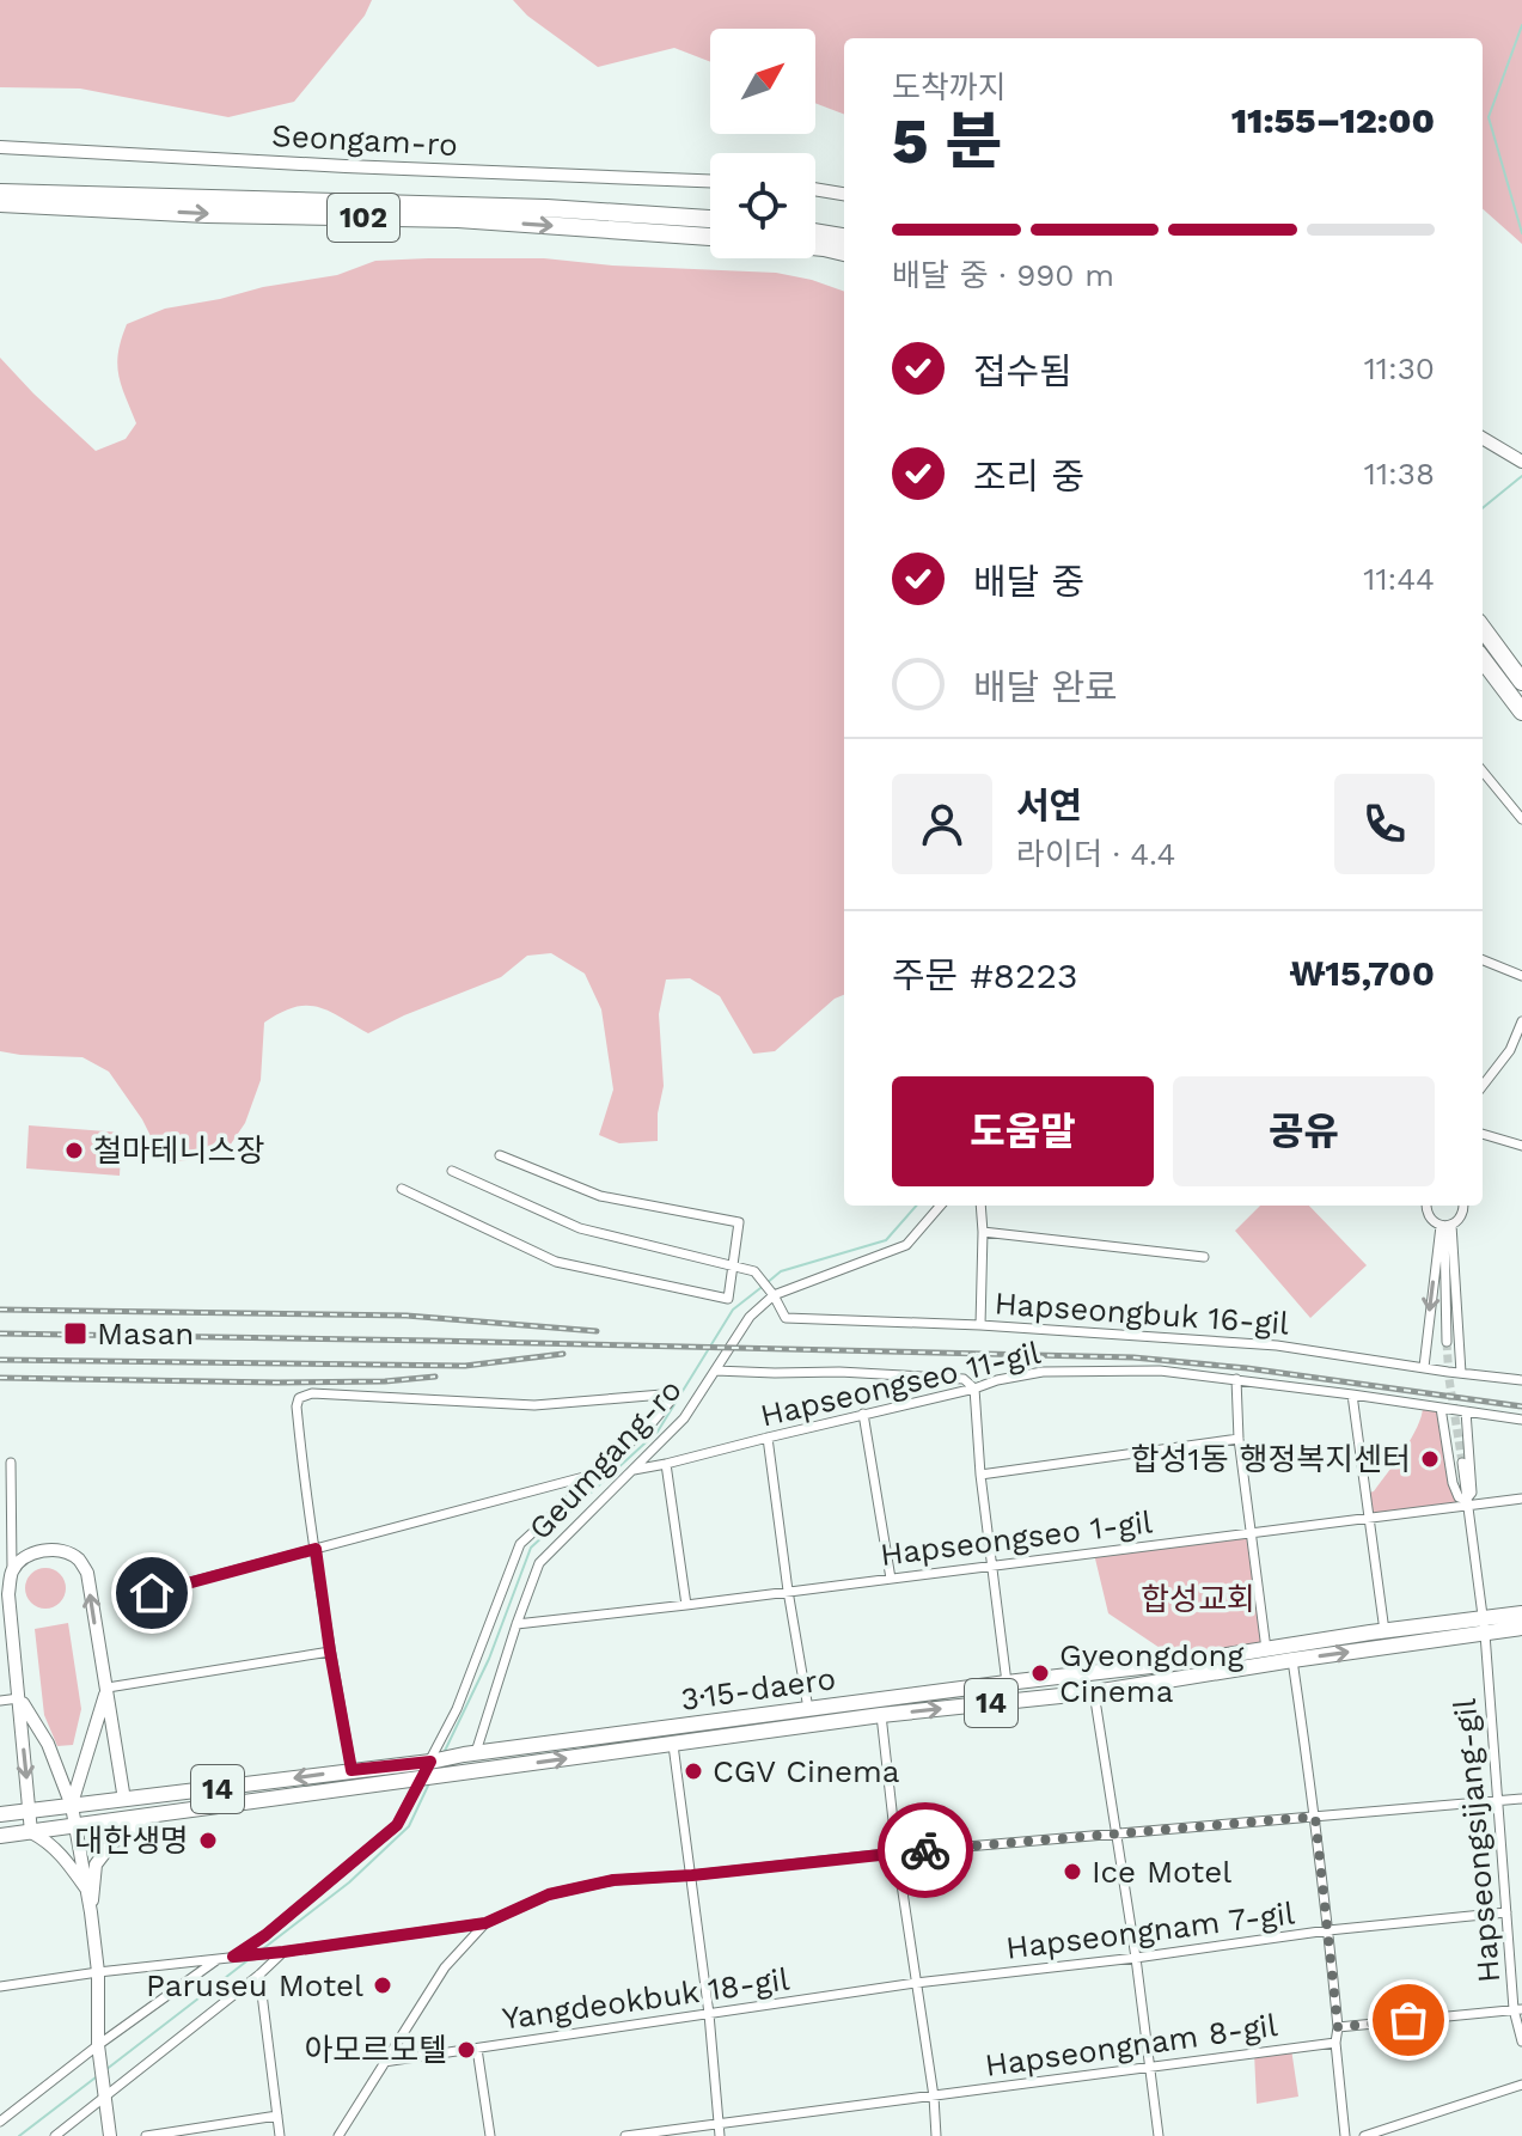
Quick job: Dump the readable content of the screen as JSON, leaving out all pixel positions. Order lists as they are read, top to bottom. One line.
{"streets":{"highway":["102"],"main road":["Seongam-ro","3·15-daero","14"],"street":["Hapseongbuk 16-gil","Hapseongseo 11-gil","Geumgang-ro","Hapseongseo 1-gil","Hapseongsijang-gil","Hapseongnam 7-gil","Yangdeokbuk 18-gil","Hapseongnam 8-gil"]},"crossings":[["Hapseongbuk 16-gil","Geumgang-ro"],["Hapseongseo 11-gil","Geumgang-ro"],["Geumgang-ro","Hapseongseo 1-gil"],["Geumgang-ro","3·15-daero"],["Hapseongseo 1-gil","Hapseongsijang-gil"],["3·15-daero","14"],["3·15-daero","Hapseongsijang-gil"],["Hapseongsijang-gil","Hapseongnam 7-gil"],["Hapseongnam 7-gil","Yangdeokbuk 18-gil"]],"parks":["합성교회"],"places":{"other":["철마테니스장","합성1동 행정복지센터","Gyeongdong Cinema","CGV Cinema","대한생명","Ice Motel","Paruseu Motel","아모르모텔"],"transit":["Masan"]},"north":"top right","page":{"heading":["5 분","도착까지","11:55–12:00"],"panel":["서연","라이더 · 4.4","주문 #8223","₩15,700"],"bar":"배달 중 · 990 m","list":[["접수됨","11:30"],["조리 중","11:38"],["배달 중","11:44"],"배달 완료"],"buttons":["도움말","공유"]}}
